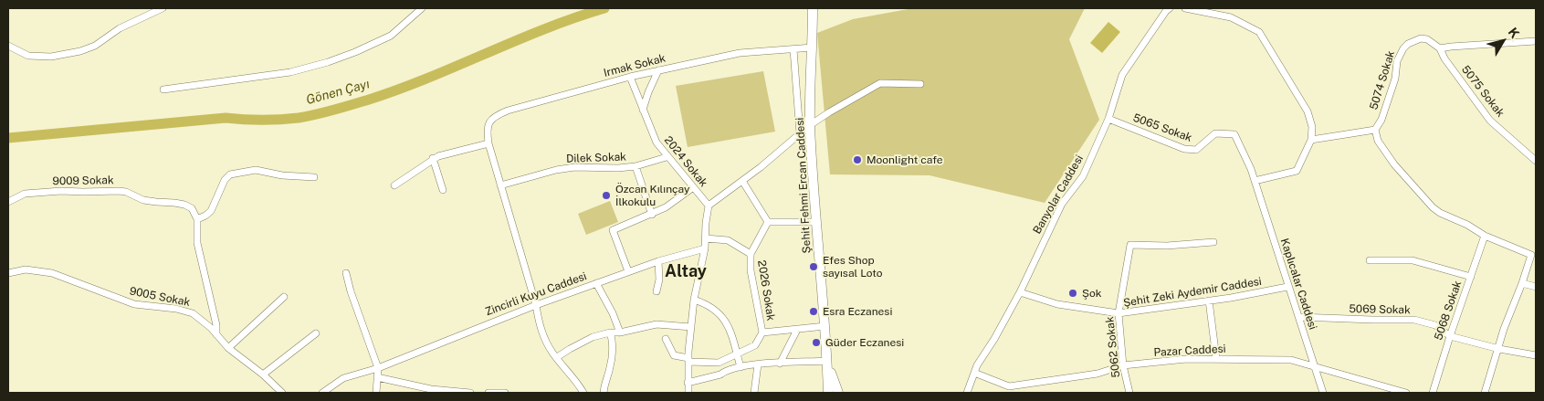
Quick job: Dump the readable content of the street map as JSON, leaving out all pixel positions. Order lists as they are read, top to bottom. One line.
{"streets":{"main road":["Şehit Fehmi Ercan Caddesi"],"street":["Irmak Sokak","5074 Sokak","5075 Sokak","5065 Sokak","Dilek Sokak","2024 Sokak","9009 Sokak","Banyolar Caddesi","Kaplıcalar Caddesi","2026 Sokak","Şehit Zeki Aydemir Caddesi","Zincirli Kuyu Caddesi","9005 Sokak","5069 Sokak","5068 Sokak","5062 Sokak","Pazar Caddesi"]},"crossings":[["Irmak Sokak","Dilek Sokak"],["Irmak Sokak","2024 Sokak"],["Irmak Sokak","Şehit Fehmi Ercan Caddesi"],["Irmak Sokak","Zincirli Kuyu Caddesi"],["5074 Sokak","5075 Sokak"],["5065 Sokak","Banyolar Caddesi"],["5065 Sokak","Kaplıcalar Caddesi"],["Dilek Sokak","2024 Sokak"],["Banyolar Caddesi","Şehit Zeki Aydemir Caddesi"],["Banyolar Caddesi","Pazar Caddesi"],["Kaplıcalar Caddesi","Şehit Zeki Aydemir Caddesi"],["Kaplıcalar Caddesi","5069 Sokak"],["Kaplıcalar Caddesi","Pazar Caddesi"],["Şehit Zeki Aydemir Caddesi","5062 Sokak"],["5069 Sokak","5068 Sokak"],["5062 Sokak","Pazar Caddesi"]],"districts":["Altay"],"water":["Gönen Çayı"],"places":["Moonlight cafe","Özcan Kılınçay İlkokulu","Efes Shop sayısal Loto","Şok","Esra Eczanesi","Güder Eczanesi"],"north":"top right"}
